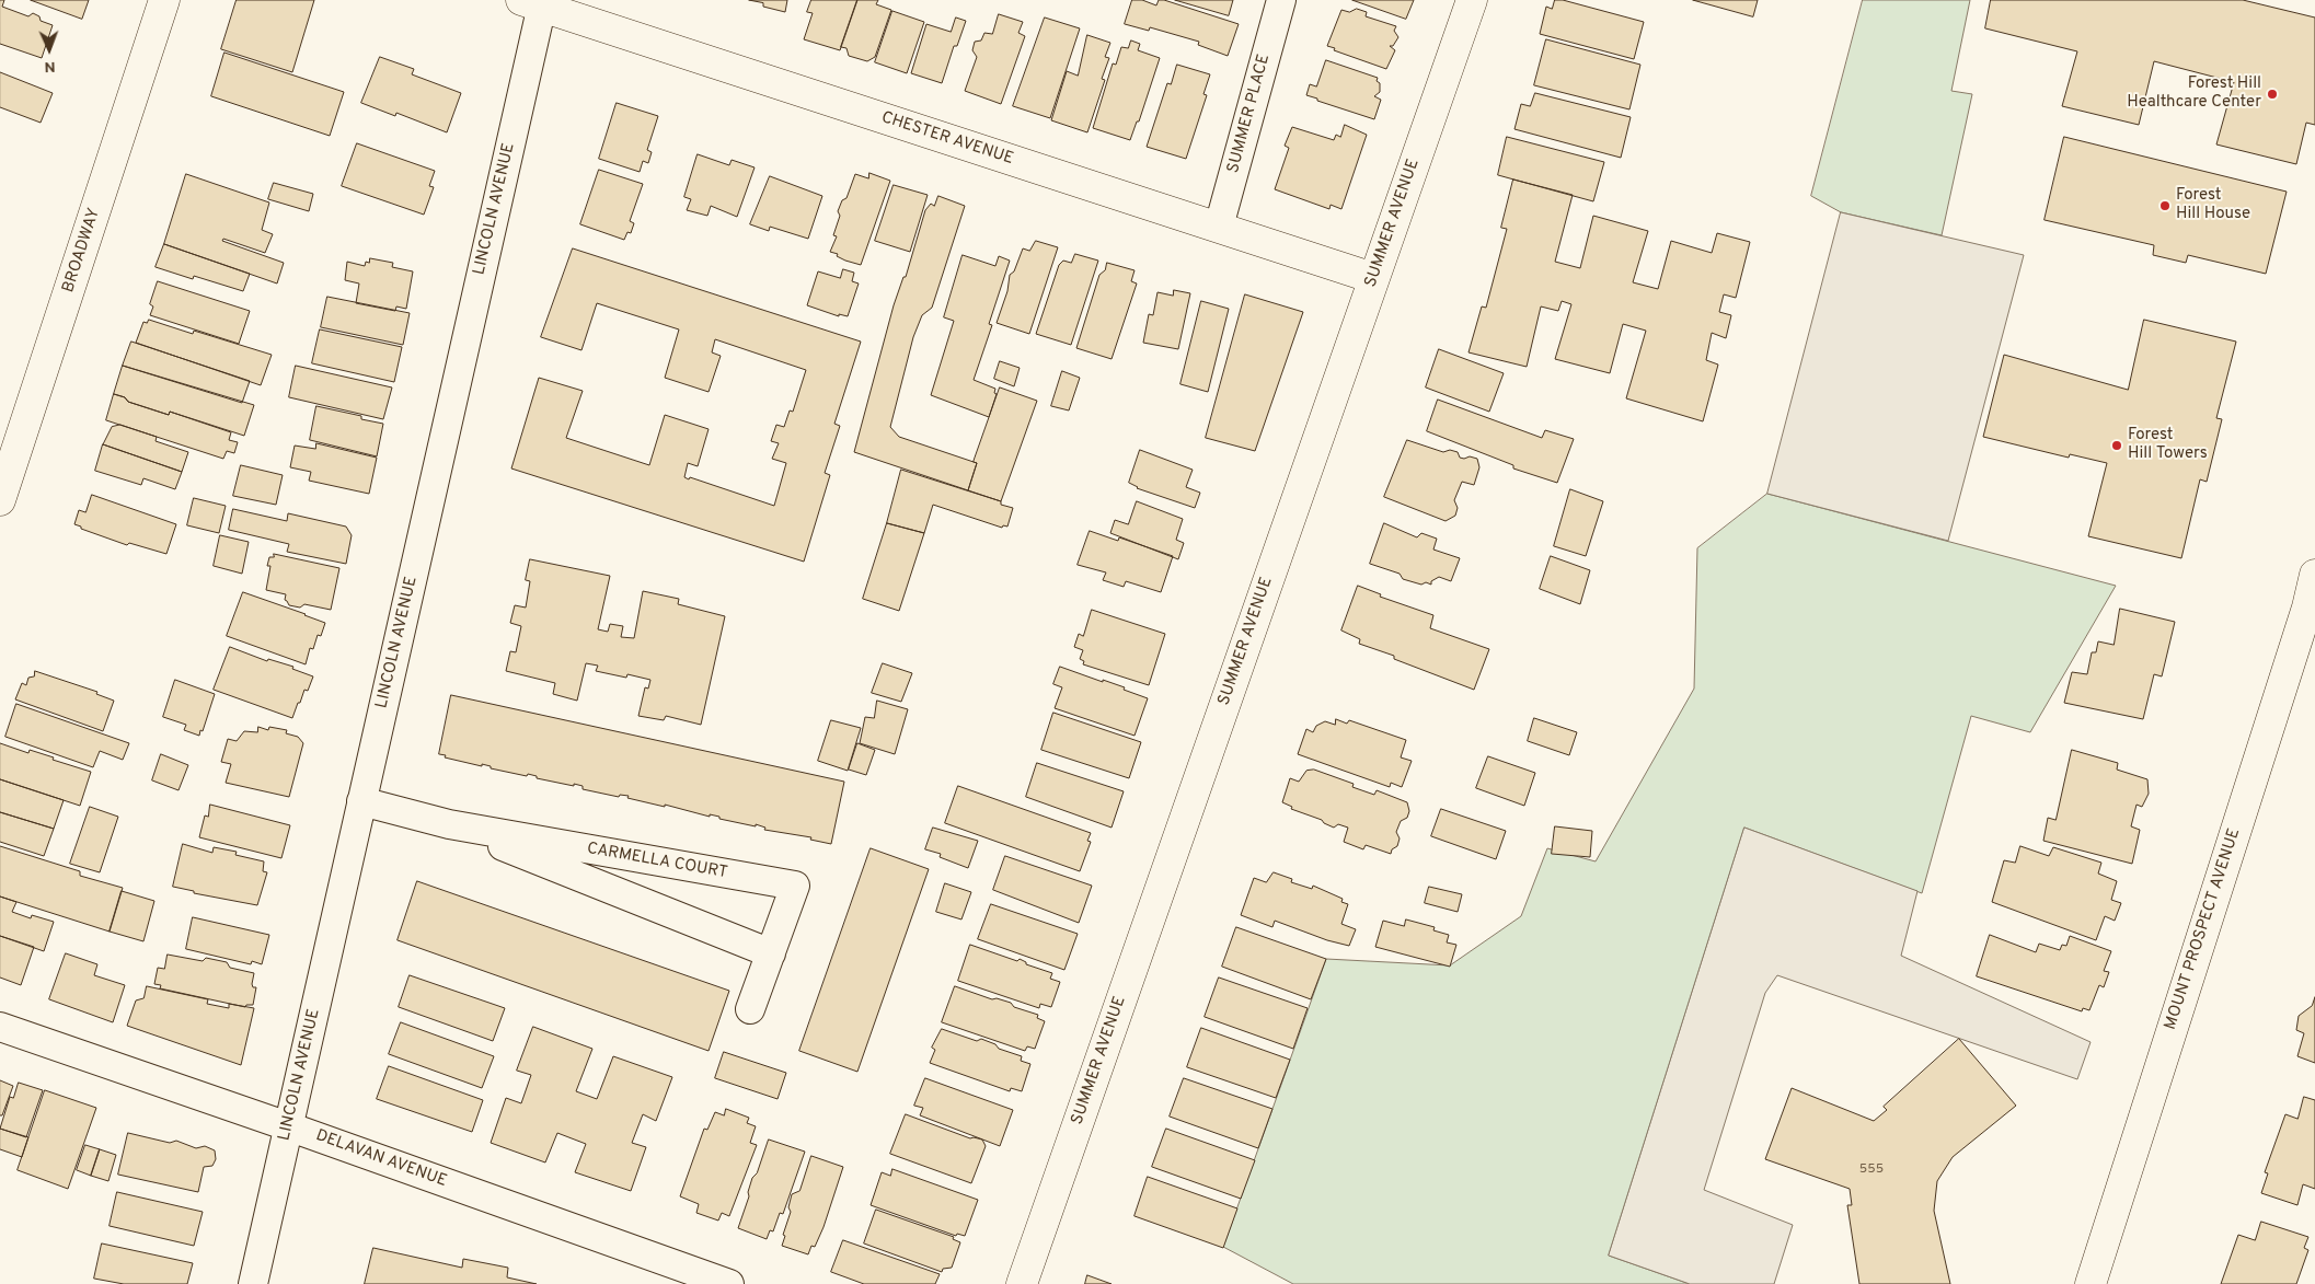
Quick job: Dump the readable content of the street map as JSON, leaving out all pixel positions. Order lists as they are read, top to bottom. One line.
{"streets":{"street":["SUMMER PLACE","CHESTER AVENUE","LINCOLN AVENUE","SUMMER AVENUE","BROADWAY","CARMELLA COURT","MOUNT PROSPECT AVENUE","DELAVAN AVENUE"]},"crossings":[["SUMMER PLACE","CHESTER AVENUE"],["CHESTER AVENUE","LINCOLN AVENUE"],["CHESTER AVENUE","SUMMER AVENUE"],["LINCOLN AVENUE","CARMELLA COURT"],["LINCOLN AVENUE","DELAVAN AVENUE"]],"places":["Forest Hill Healthcare Center","Forest Hill House","Forest Hill Towers"],"house_numbers":["555"],"north":"bottom"}
